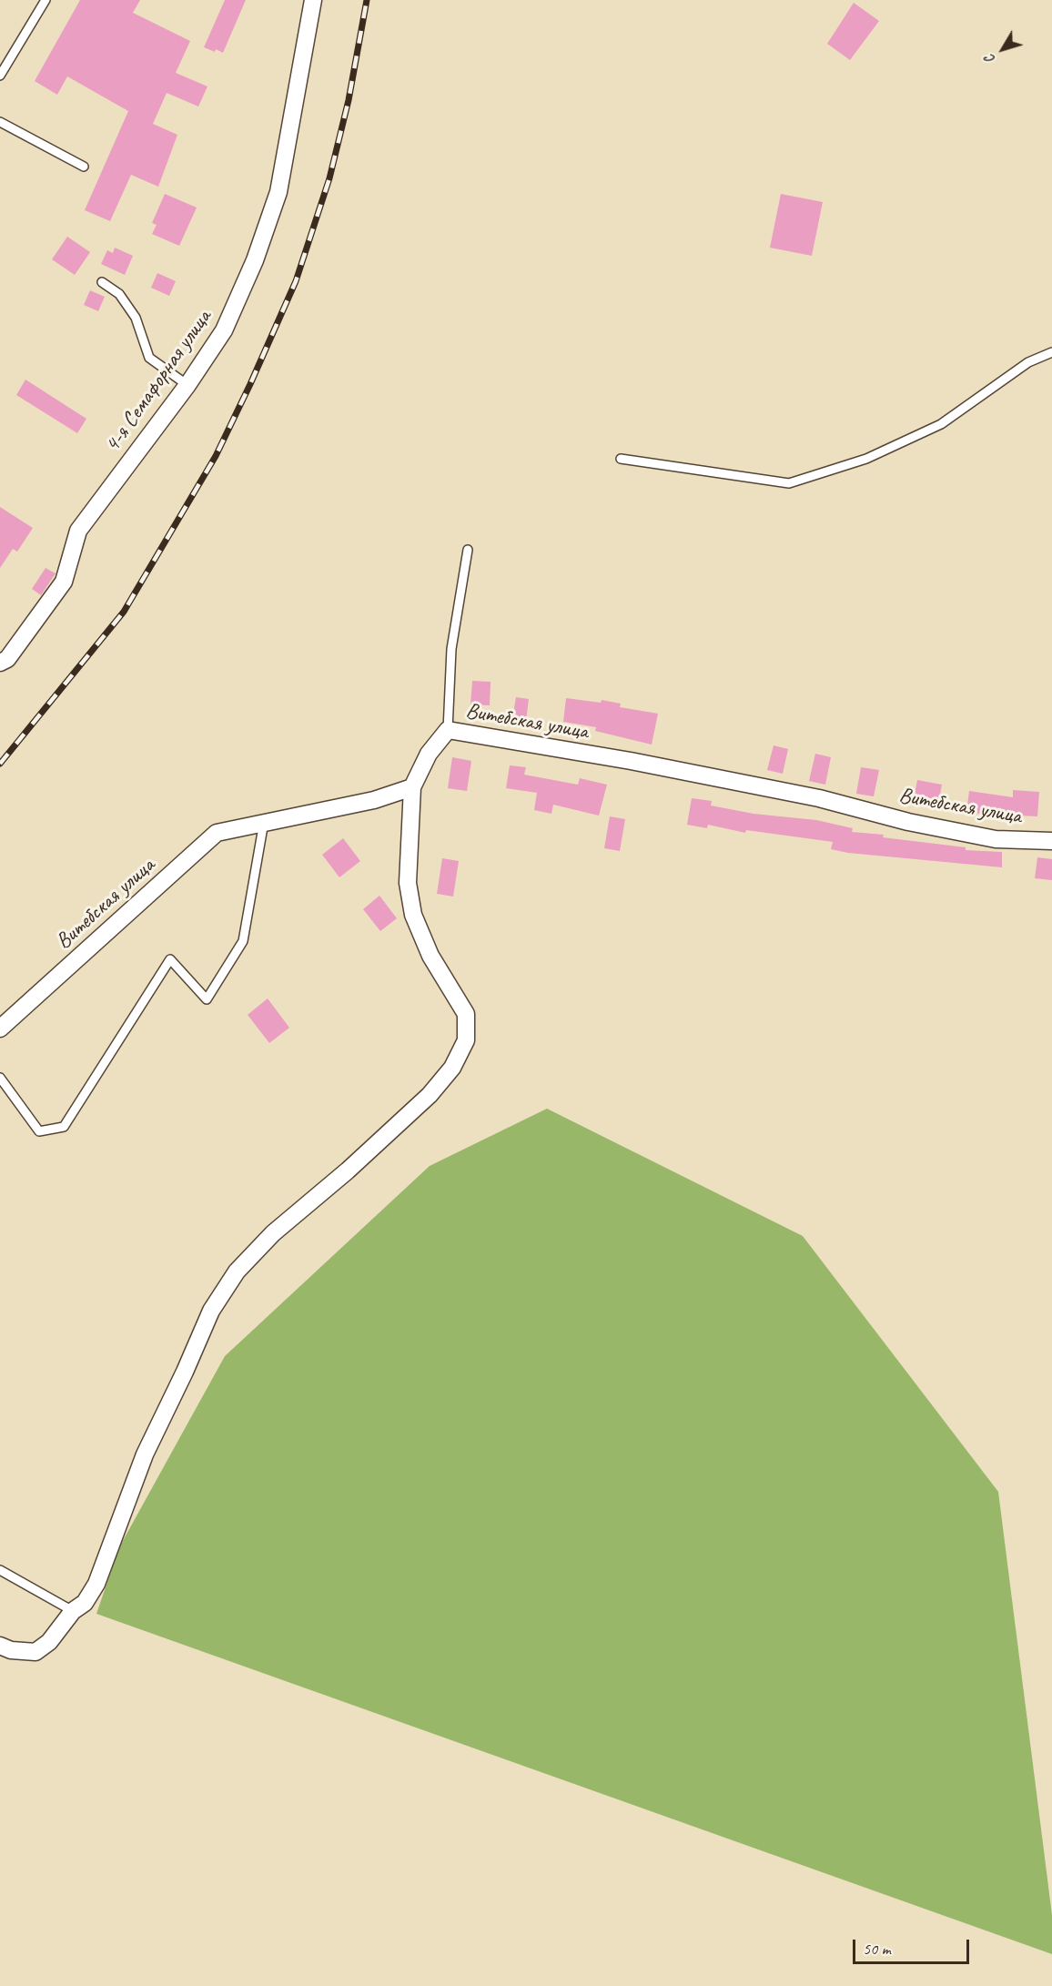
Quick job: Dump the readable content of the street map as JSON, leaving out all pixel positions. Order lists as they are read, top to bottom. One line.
{"streets":{"street":["4-я Семафорная улица","Витебская улица"]},"scale_bar":"50 m","north":"bottom left"}
